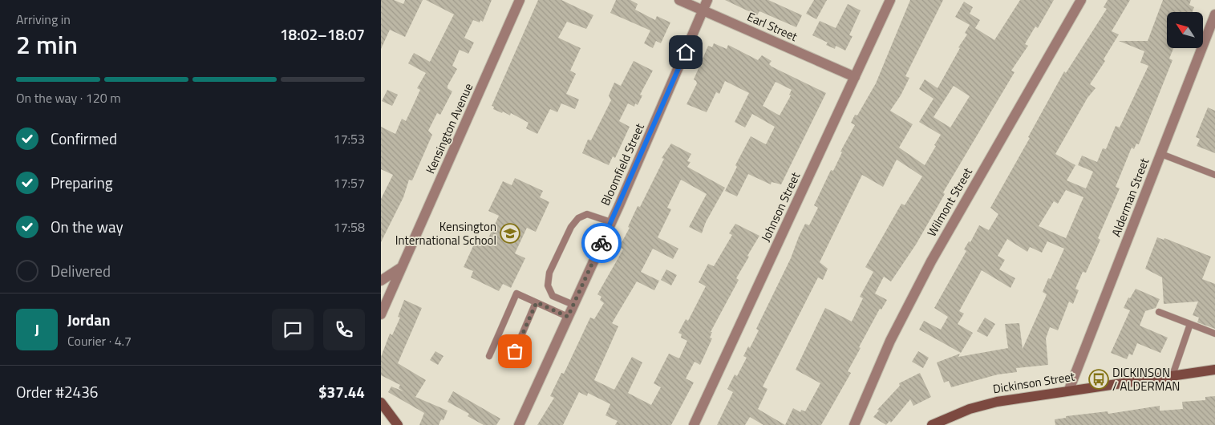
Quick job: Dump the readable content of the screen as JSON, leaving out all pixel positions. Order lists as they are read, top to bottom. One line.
{"streets":{"main road":["Dickinson Street"],"street":["Earl Street","Kensington Avenue","Bloomfield Street","Alderman Street","Wilmont Street","Johnson Street"]},"crossings":[["Earl Street","Bloomfield Street"],["Earl Street","Johnson Street"],["Alderman Street","Dickinson Street"]],"places":{"school or university":["Kensington International School"],"bus stop":["DICKINSON / ALDERMAN"]},"north":"top left","page":{"heading":["2 min","Arriving in","18:02–18:07"],"panel":["Jordan","Courier · 4.7","Order #2436","$37.44"],"bar":"On the way · 120 m","list":[["Confirmed","17:53"],["Preparing","17:57"],["On the way","17:58"],"Delivered"],"round":"J"}}
